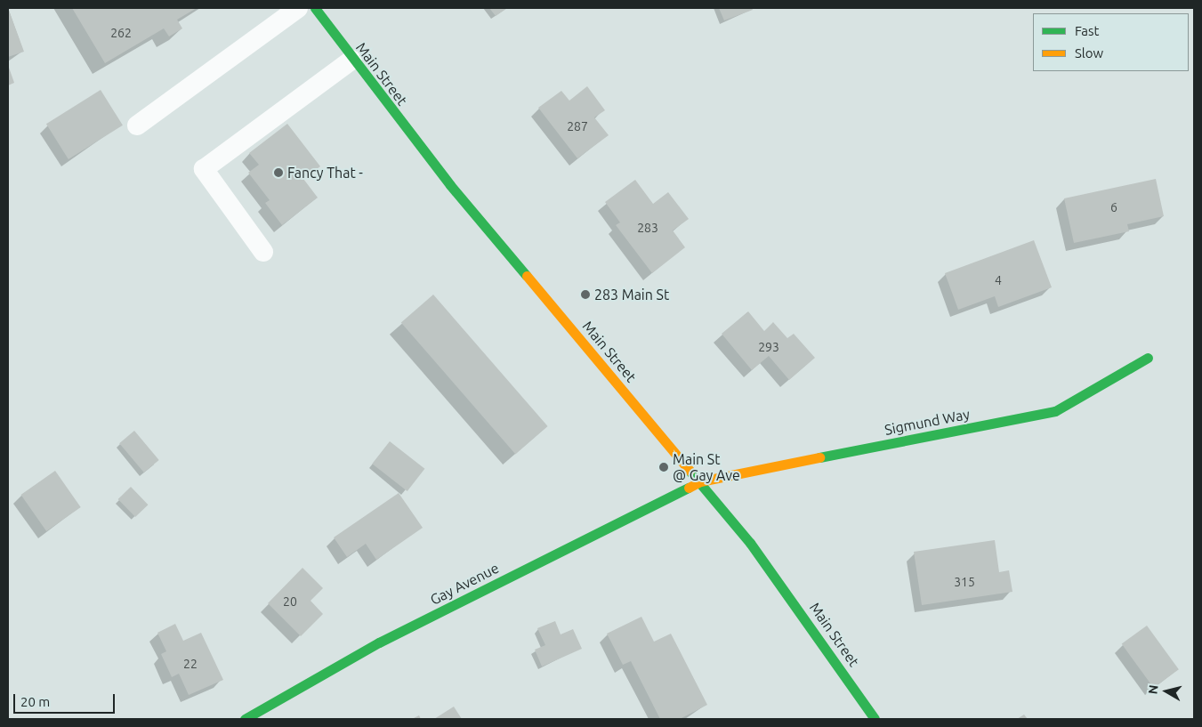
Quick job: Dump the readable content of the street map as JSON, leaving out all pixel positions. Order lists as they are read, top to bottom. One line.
{"streets":{"street":["Main Street","Sigmund Way","Gay Avenue"]},"crossings":[["Main Street","Sigmund Way"],["Main Street","Gay Avenue"],["Sigmund Way","Gay Avenue"]],"places":["Fancy That -","283 Main St","Main St @ Gay Ave"],"house_numbers":["262","287","6","283","4","293","315","20","22"],"legend":["Fast","Slow"],"scale_bar":"20 m","north":"left"}
